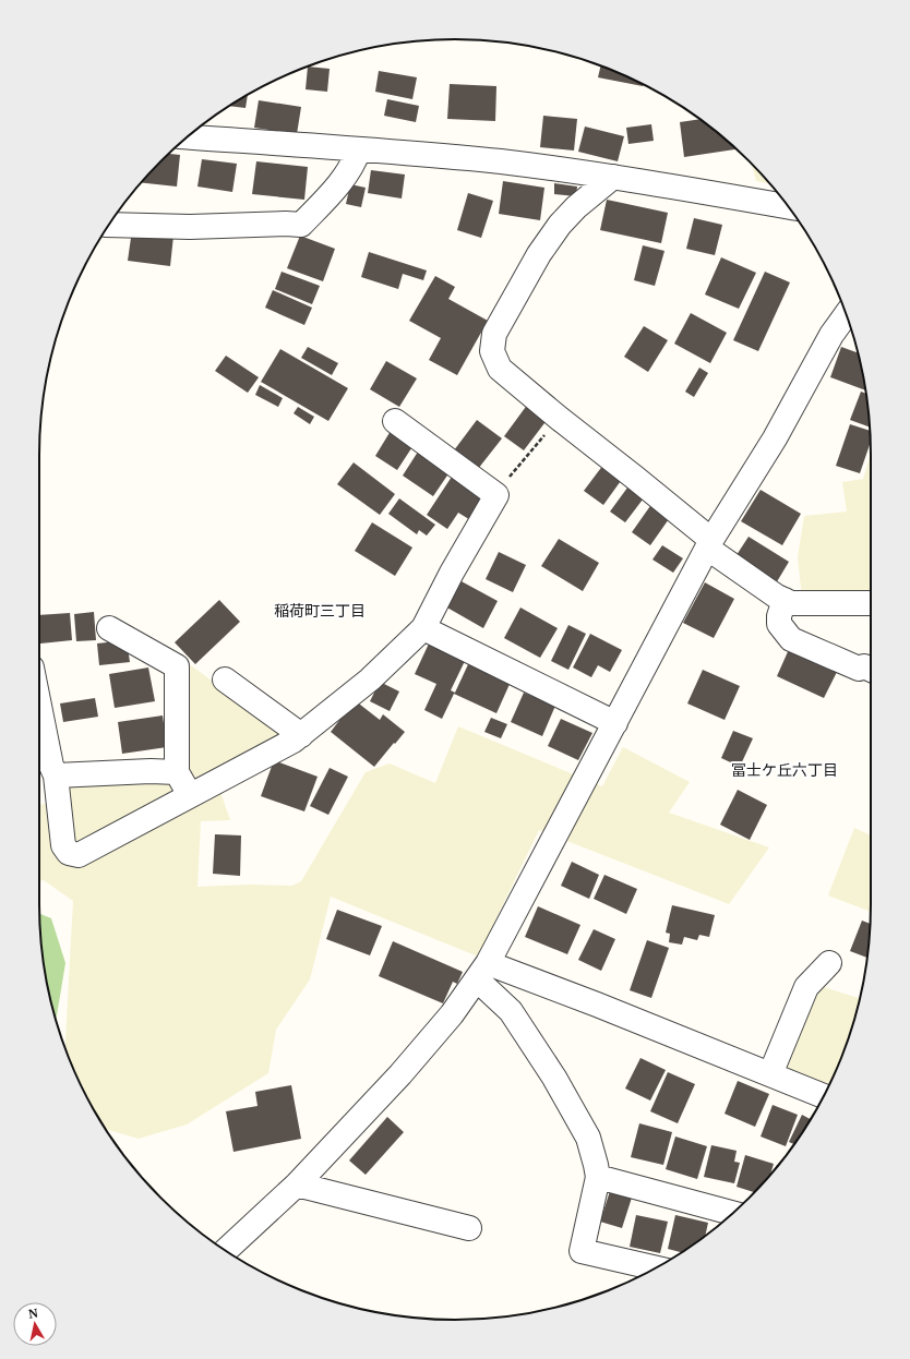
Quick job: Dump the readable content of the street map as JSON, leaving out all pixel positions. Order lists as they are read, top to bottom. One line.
{"districts":["稲荷町三丁目","冨士ケ丘六丁目"],"north":"top"}
